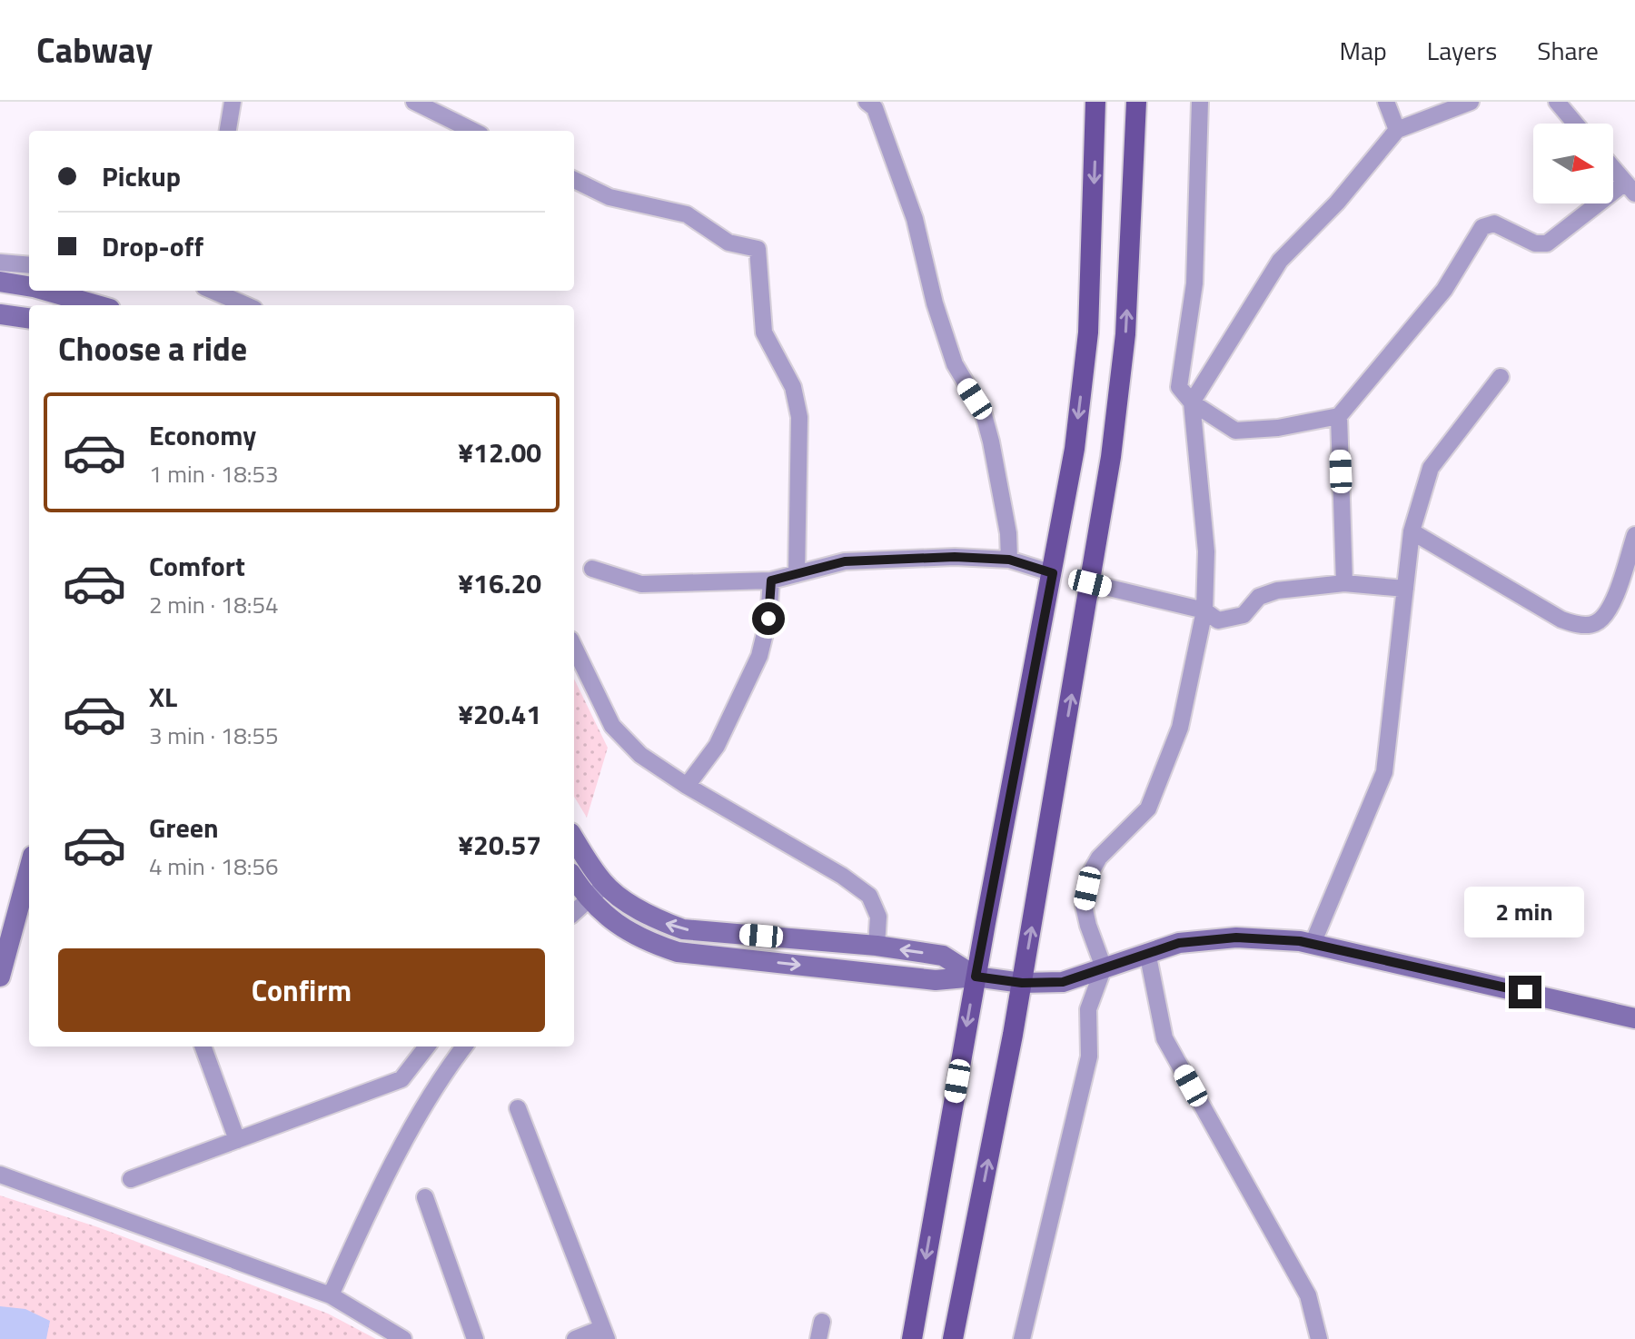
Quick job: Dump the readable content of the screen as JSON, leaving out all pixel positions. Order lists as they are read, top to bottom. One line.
{"north":"right","page":{"header":"Cabway","nav":["Map","Layers","Share"],"banner":["Pickup","Drop-off"],"heading":"Choose a ride","list":[{"name":"Economy","note":"1 min · 18:53","value":"¥12.00"},{"name":"Comfort","note":"2 min · 18:54","value":"¥16.20"},{"name":"XL","note":"3 min · 18:55","value":"¥20.41"},{"name":"Green","note":"4 min · 18:56","value":"¥20.57"}],"bubble":"2 min","buttons":"Confirm"}}
